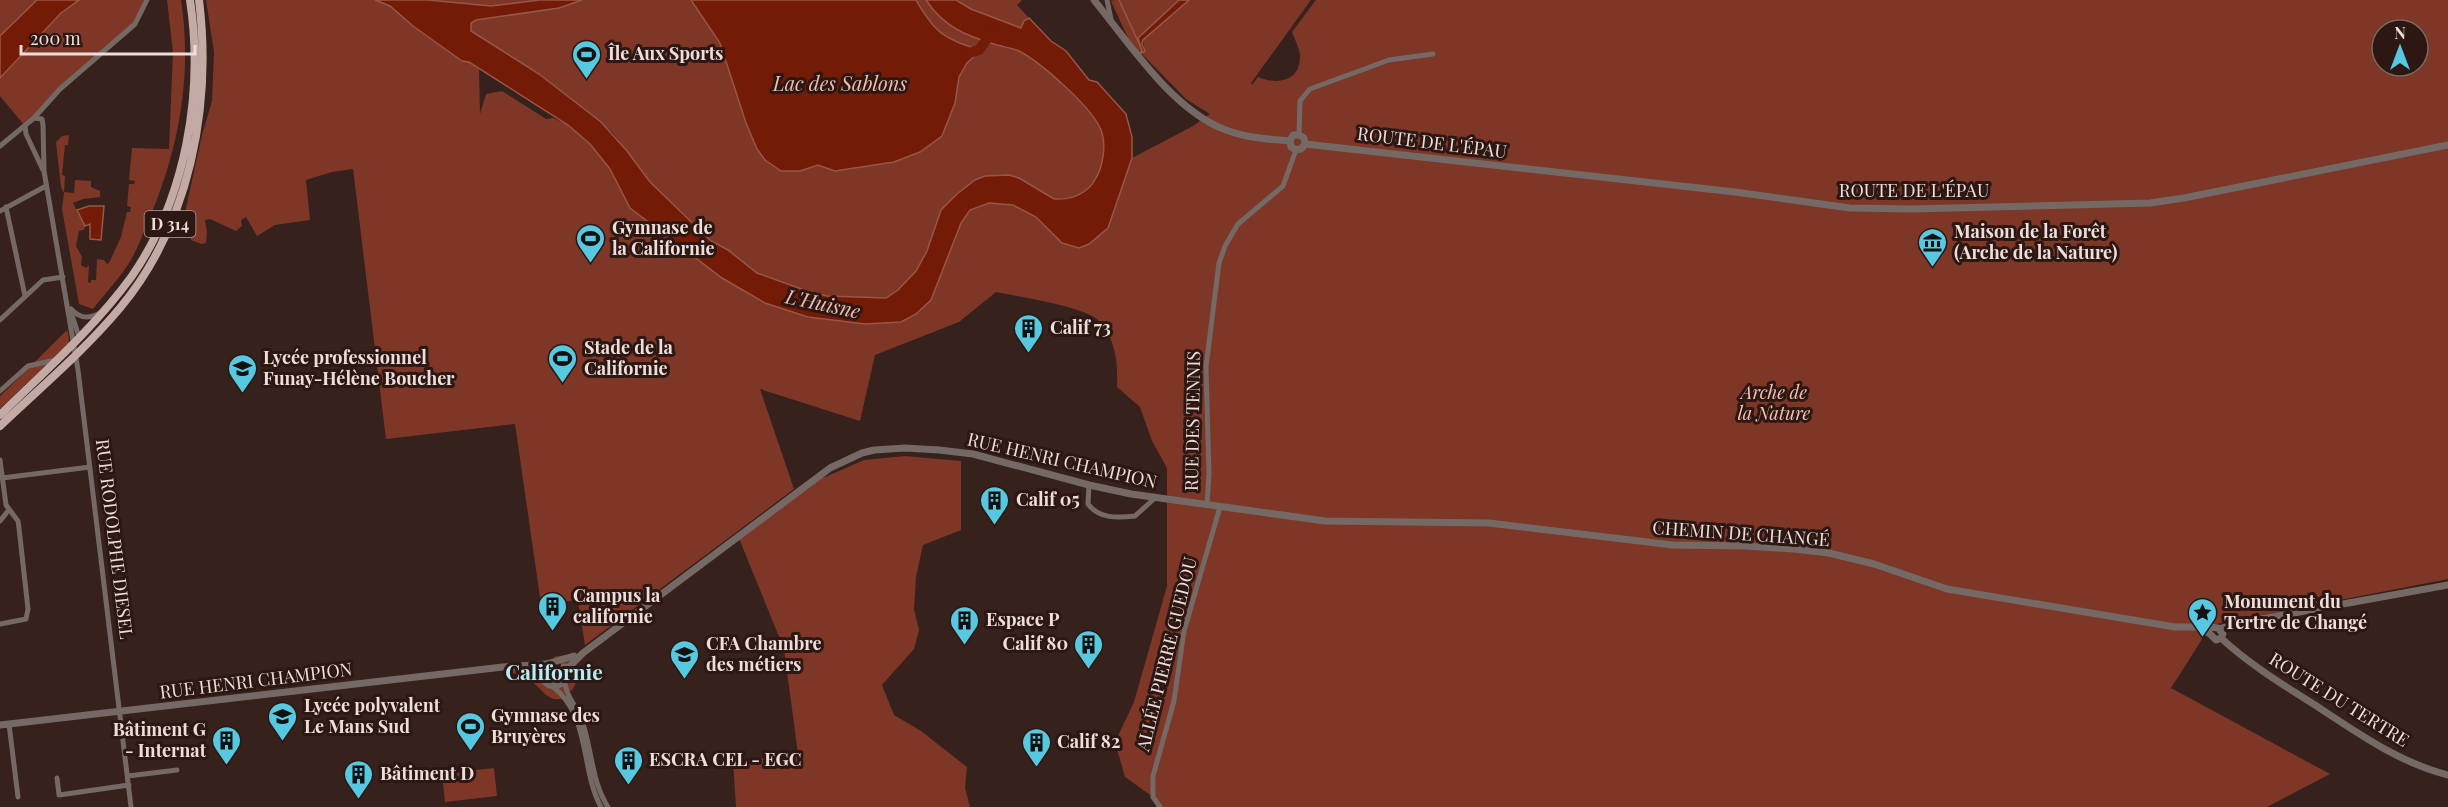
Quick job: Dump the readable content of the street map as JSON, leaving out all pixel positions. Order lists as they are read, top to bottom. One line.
{"streets":{"main road":["D 314"],"street":["ROUTE DE L'ÉPAU","RUE DES TENNIS","RUE HENRI CHAMPION","CHEMIN DE CHANGÉ","RUE RODOLPHE DIESEL","ALLÉE PIERRE GUEDOU","ROUTE DU TERTRE"]},"crossings":[["ROUTE DE L'ÉPAU","RUE DES TENNIS"],["D 314","RUE RODOLPHE DIESEL"],["RUE DES TENNIS","RUE HENRI CHAMPION"],["RUE HENRI CHAMPION","CHEMIN DE CHANGÉ"],["RUE HENRI CHAMPION","RUE RODOLPHE DIESEL"],["RUE HENRI CHAMPION","ALLÉE PIERRE GUEDOU"],["CHEMIN DE CHANGÉ","ROUTE DU TERTRE"]],"districts":["Californie"],"water":["Lac des Sablons","L'Huisne"],"parks":["Arche de la Nature"],"places":{"sports":["Île Aux Sports","Gymnase de la Californie","Stade de la Californie","Gymnase des Bruyères"],"museum":["Maison de la Forêt (Arche de la Nature)"],"building":["Calif 73","Calif 05","Campus la californie","Espace P","Calif 80","Bâtiment G - Internat","Calif 82","ESCRA CEL - EGC","Bâtiment D"],"school or university":["Lycée professionnel Funay-Hélène Boucher","CFA Chambre des métiers","Lycée polyvalent Le Mans Sud"],"place":["Monument du Tertre de Changé"]},"scale_bar":"200 m","north":"top"}
